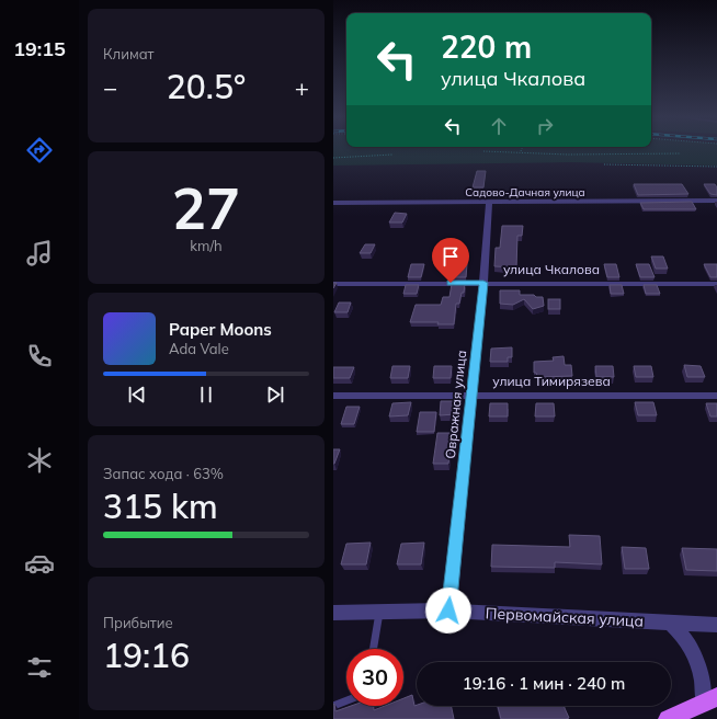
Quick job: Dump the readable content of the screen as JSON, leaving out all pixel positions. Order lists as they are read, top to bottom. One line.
{"streets":{"street":["Садово-Дачная улица","улица Чкалова","улица Тимирязева","Овражная улица","Первомайская улица"]},"crossings":[["Садово-Дачная улица","Овражная улица"],["улица Чкалова","Овражная улица"],["улица Тимирязева","Овражная улица"],["Овражная улица","Первомайская улица"]],"page":{"tabs":"19:15","tile":["Климат",["27","km/h"],["Запас хода · 63%","315 km"],["Прибытие","19:16"]],"turn":["220 m","улица Чкалова"],"heat":["−","20.5°","+"],"song":["Paper Moons","Ada Vale"],"limit":"30","trip":"19:16 · 1 мин · 240 m"}}
